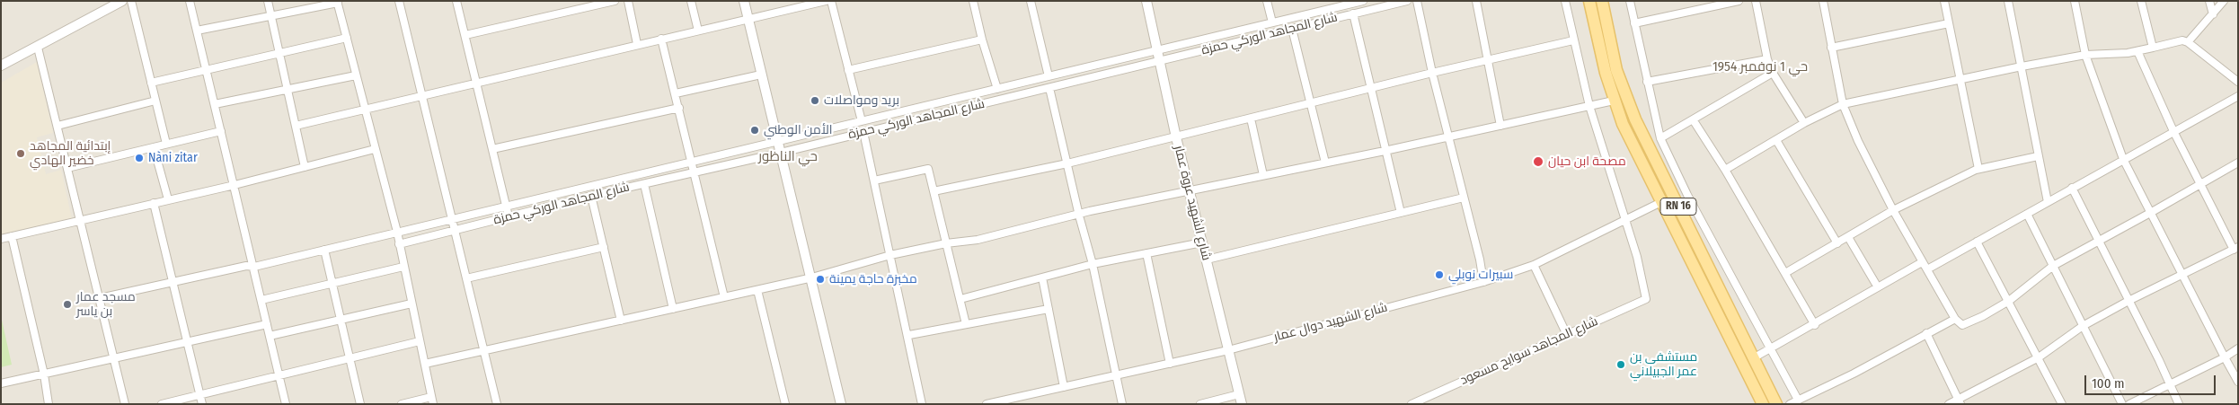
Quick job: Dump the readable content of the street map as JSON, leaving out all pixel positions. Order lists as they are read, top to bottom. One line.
{"streets":{"main road":["RN 16"],"street":["شارع المجاهد الوركي حمزة","شارع الشهيد عروة عمار","شارع الشهيد دوال عمار","شارع المجاهد سوايح مسعود"]},"crossings":[["شارع المجاهد الوركي حمزة","شارع الشهيد عروة عمار"],["شارع الشهيد عروة عمار","شارع الشهيد دوال عمار"],["RN 16","شارع الشهيد دوال عمار"],["شارع الشهيد دوال عمار","شارع المجاهد سوايح مسعود"]],"districts":["حي 1 نوفمبر 1954","حي الناظور"],"places":["بريد ومواصلات","الأمن الوطني","إبتدائية المجاهد خضير الهادي","Nàni zitar","مصحة ابن حيان","سبيرات نوبلي","مخبزة حاجة يمينة","مسجد عمار بن ياسر","مستشفى بن عمر الجبيلاني"],"scale_bar":"100 m"}
